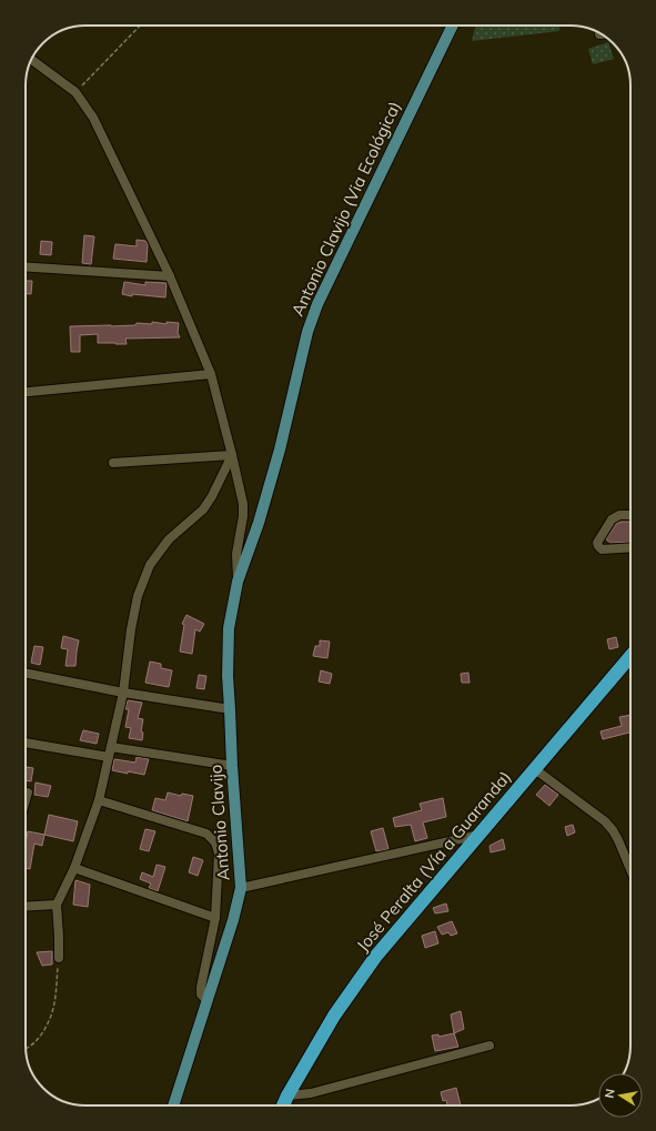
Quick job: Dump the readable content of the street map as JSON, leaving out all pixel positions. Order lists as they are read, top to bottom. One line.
{"streets":{"highway":["José Peralta (Vía a Guaranda)"],"main road":["Antonio Clavijo (Via Ecológica)","Antonio Clavijo"]},"crossings":[["Antonio Clavijo (Via Ecológica)","Antonio Clavijo"]],"north":"left"}
